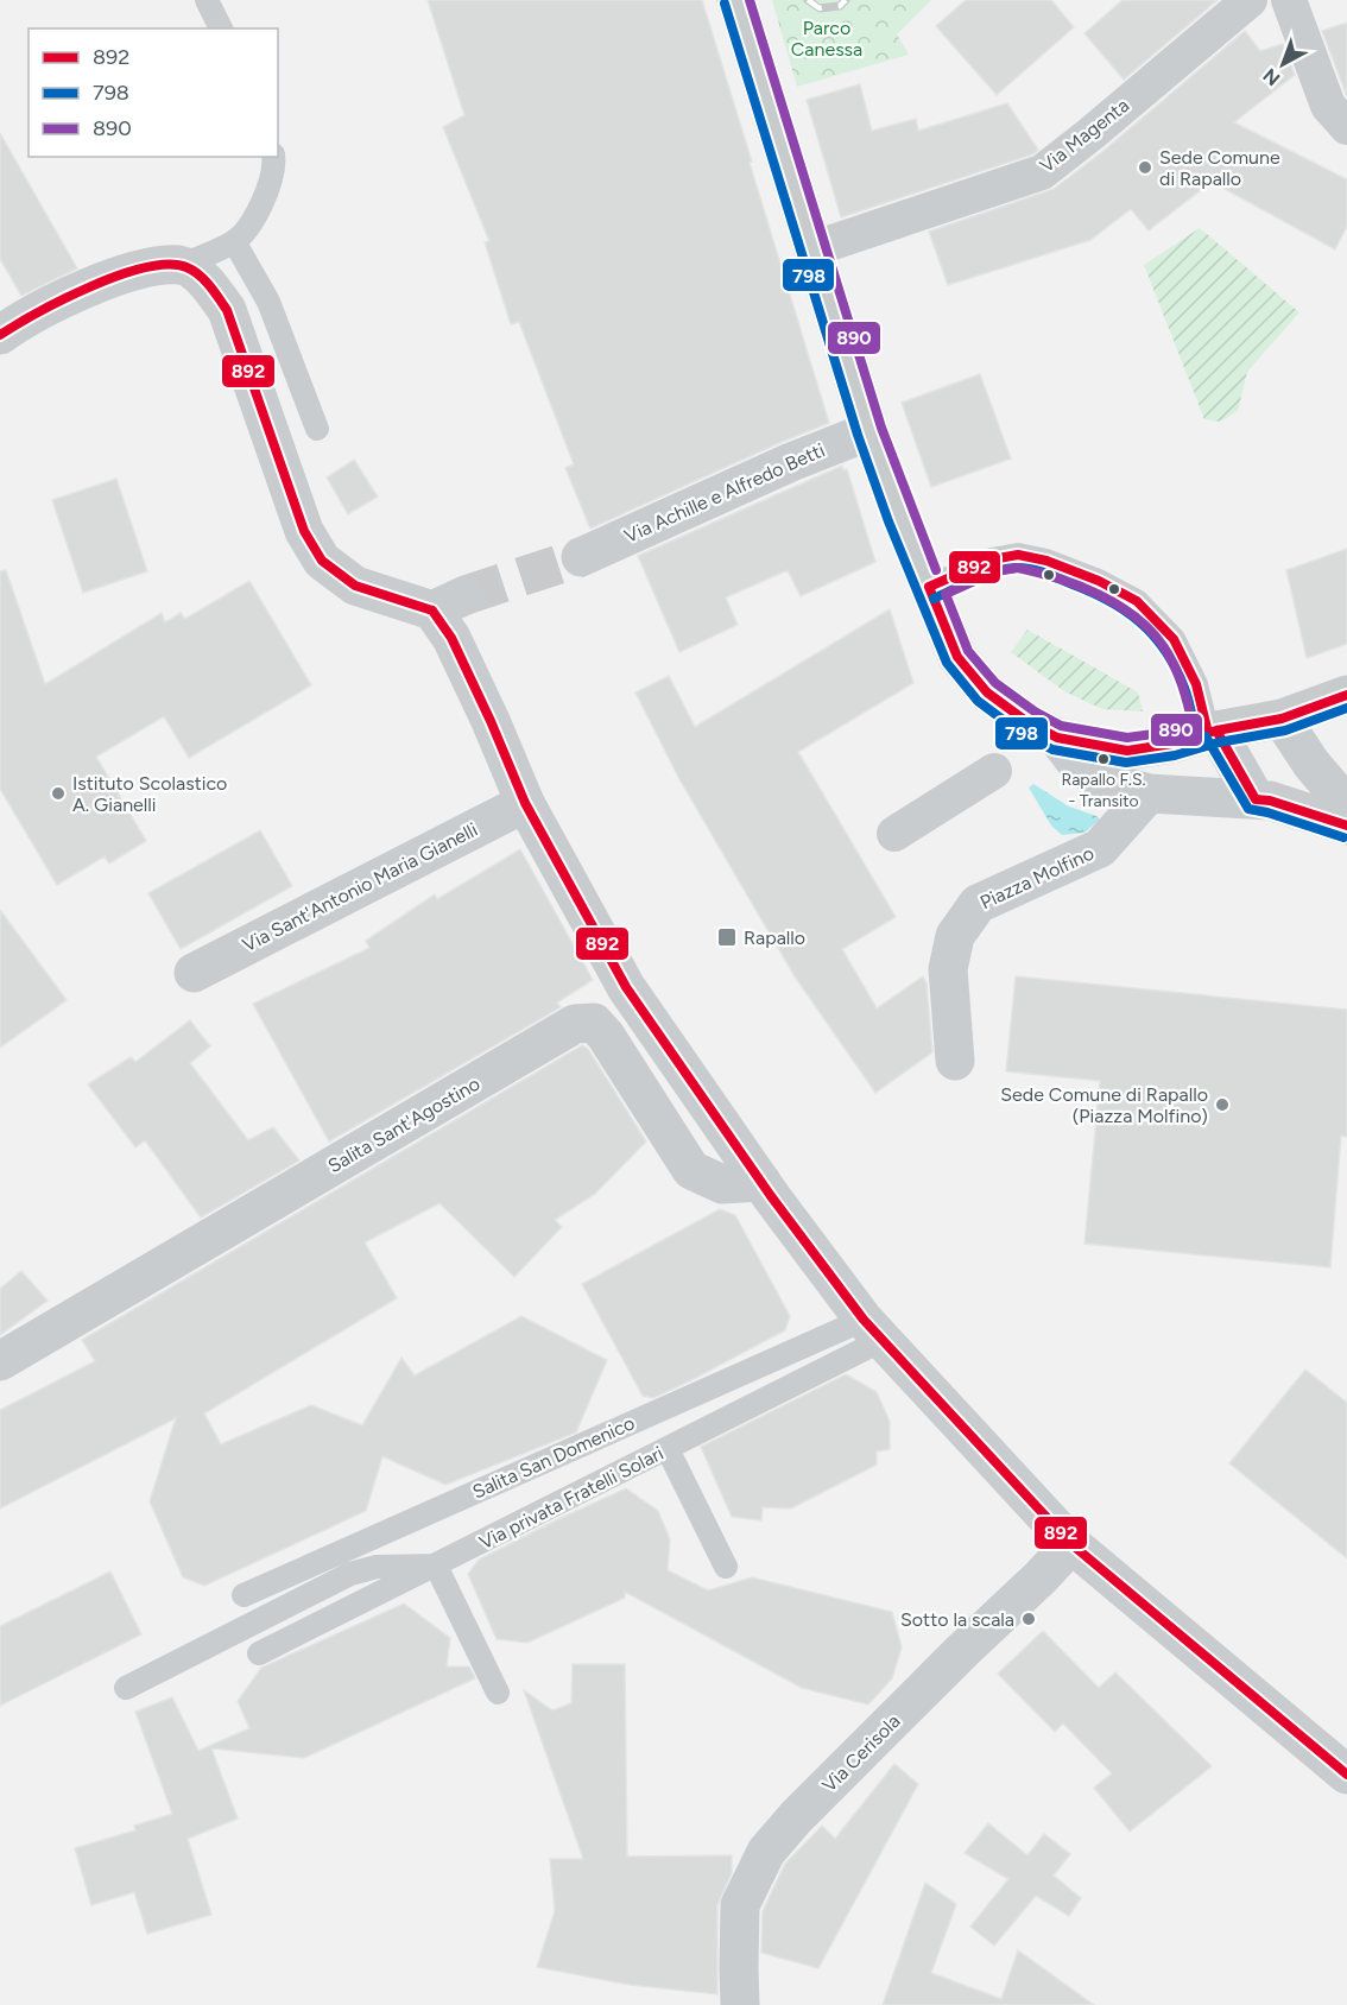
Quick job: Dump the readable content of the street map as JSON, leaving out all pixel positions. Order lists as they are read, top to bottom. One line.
{"streets":{"street":["Via Magenta","Via Achille e Alfredo Betti","Piazza Molfino","Via Sant'Antonio Maria Gianelli","Salita Sant'Agostino","Via Cerisola"],"lane":["Salita San Domenico","Via privata Fratelli Solari"]},"crossings":[["Salita San Domenico","Via privata Fratelli Solari"]],"parks":["Parco Canessa"],"places":{"other":["Sede Comune di Rapallo","Rapallo F.S. - Transito","Istituto Scolastico A. Gianelli","Sede Comune di Rapallo (Piazza Molfino)","Sotto la scala"],"transit":["Rapallo"]},"lines":["transit line 890","transit line 798","transit line 892"],"legend":["892","798","890"],"north":"bottom left"}
